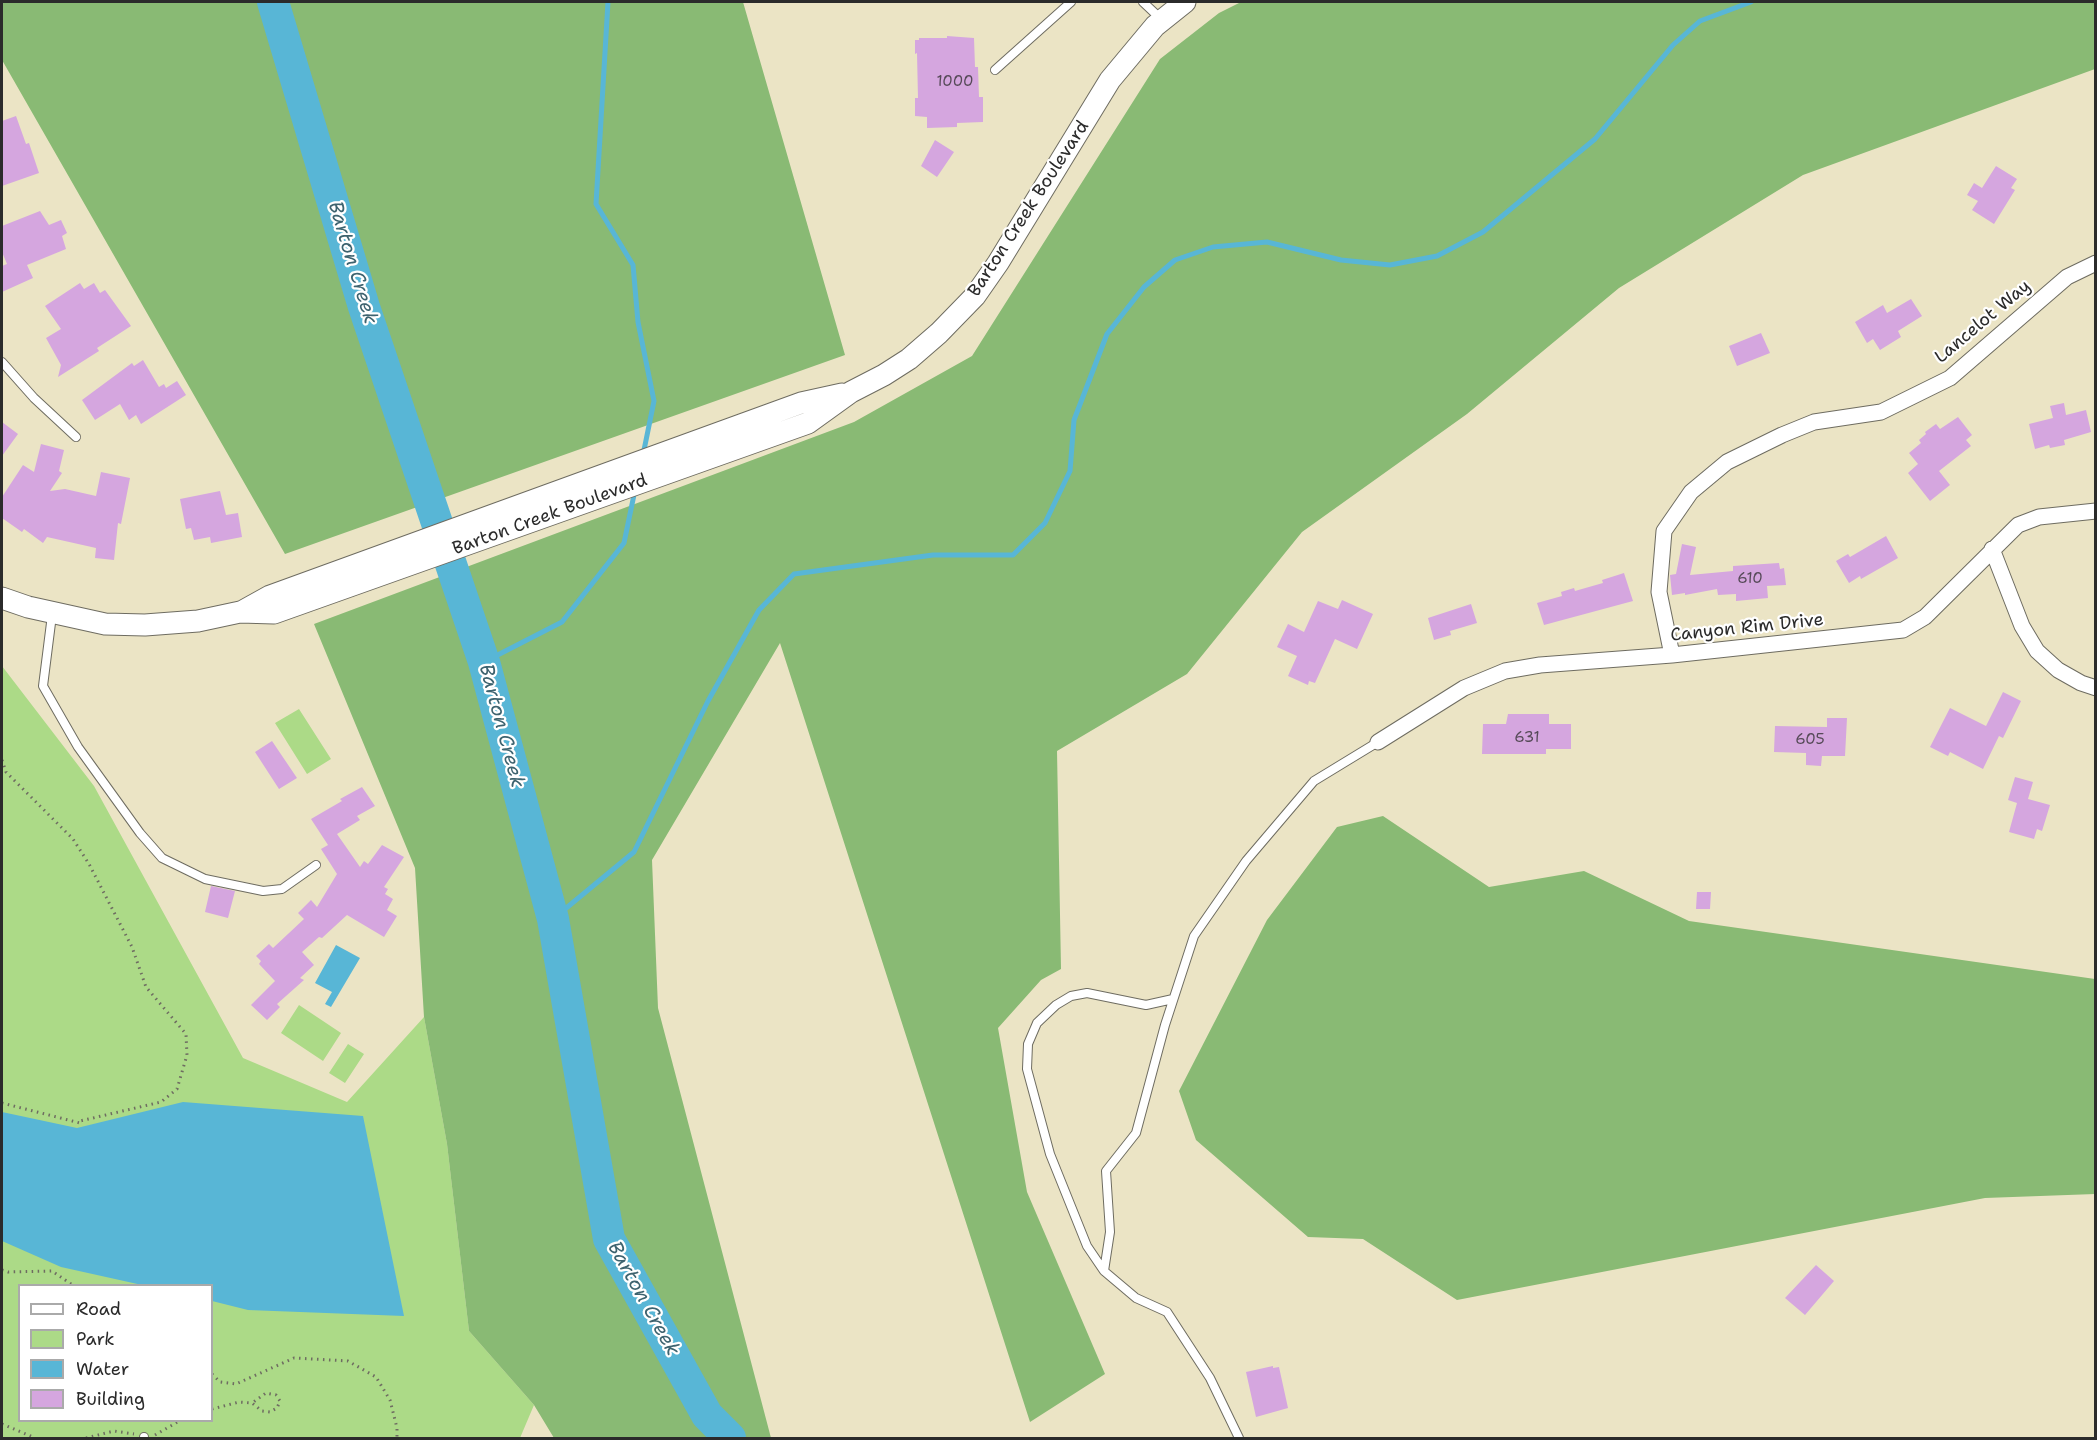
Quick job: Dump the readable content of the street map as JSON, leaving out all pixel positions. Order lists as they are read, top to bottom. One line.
{"streets":{"street":["Barton Creek Boulevard","Lancelot Way","Canyon Rim Drive"]},"crossings":[["Lancelot Way","Canyon Rim Drive"]],"water":["Barton Creek"],"house_numbers":["1000","610","631","605"],"legend":["Road","Park","Water","Building"]}
